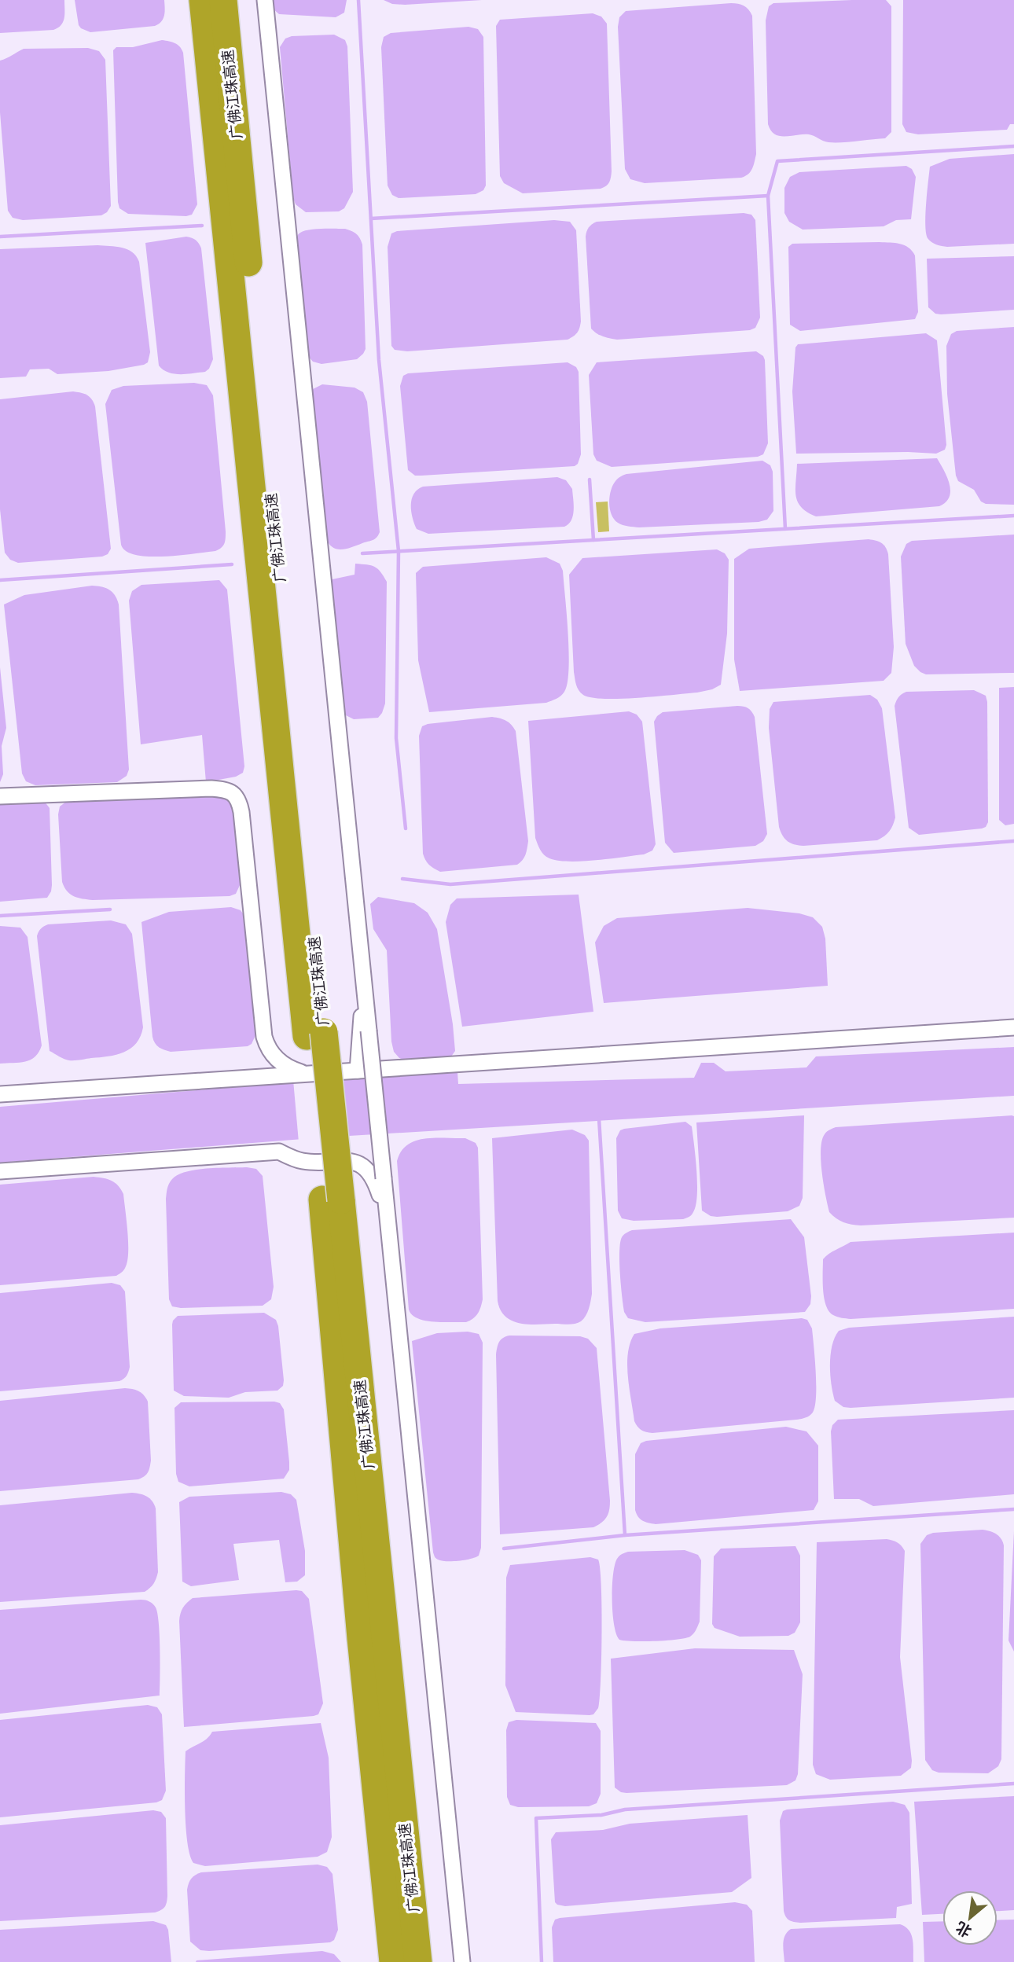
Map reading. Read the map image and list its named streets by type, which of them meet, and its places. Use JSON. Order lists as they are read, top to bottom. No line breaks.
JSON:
{"streets":{"highway":["广佛江珠高速"]},"north":"bottom left"}
